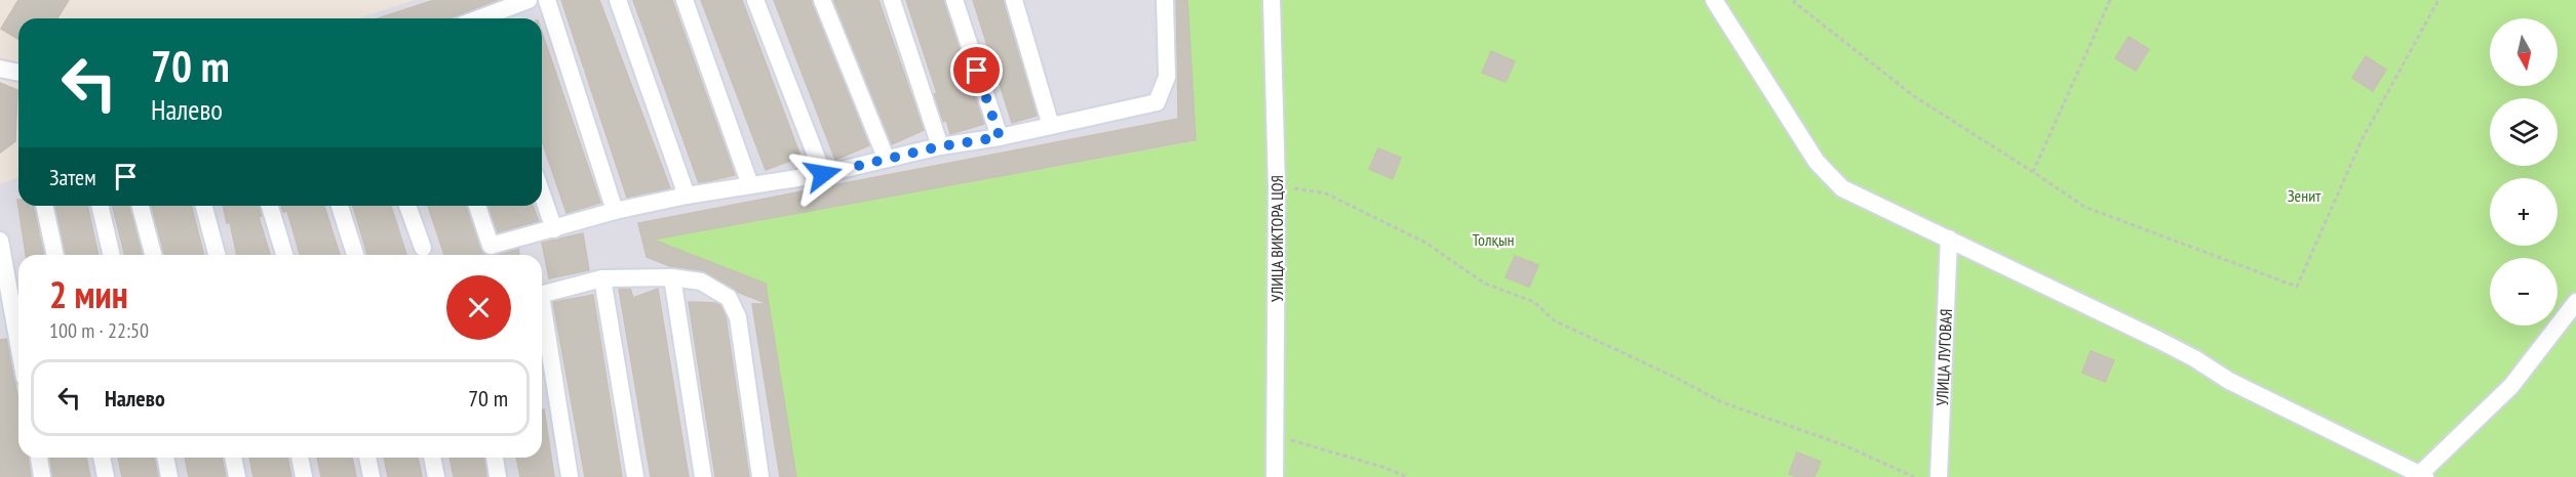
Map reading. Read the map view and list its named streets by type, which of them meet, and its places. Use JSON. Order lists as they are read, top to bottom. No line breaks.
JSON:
{"streets":{"street":["УЛИЦА ВИКТОРА ЦОЯ","УЛИЦА ЛУГОВАЯ"]},"parks":["Зенит","Толқын"],"north":"bottom","page":{"map_buttons":["+","−"],"turn":["70 m","Налево"],"then":"Затем","heading":["2 мин","100 m · 22:50"],"list":[{"name":"Налево","value":"70 m"}]}}
